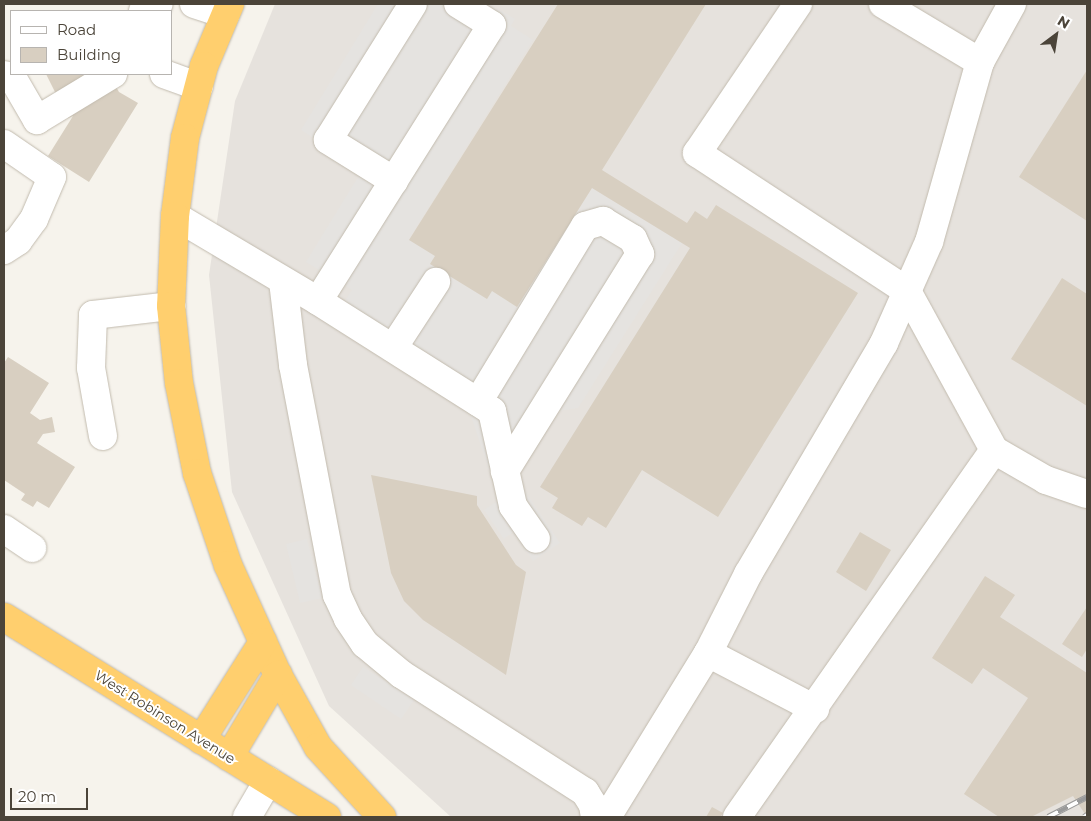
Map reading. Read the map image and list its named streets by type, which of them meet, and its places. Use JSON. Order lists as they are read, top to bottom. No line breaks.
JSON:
{"streets":{"highway":["West Robinson Avenue"]},"legend":["Road","Building"],"scale_bar":"20 m","north":"top right"}
